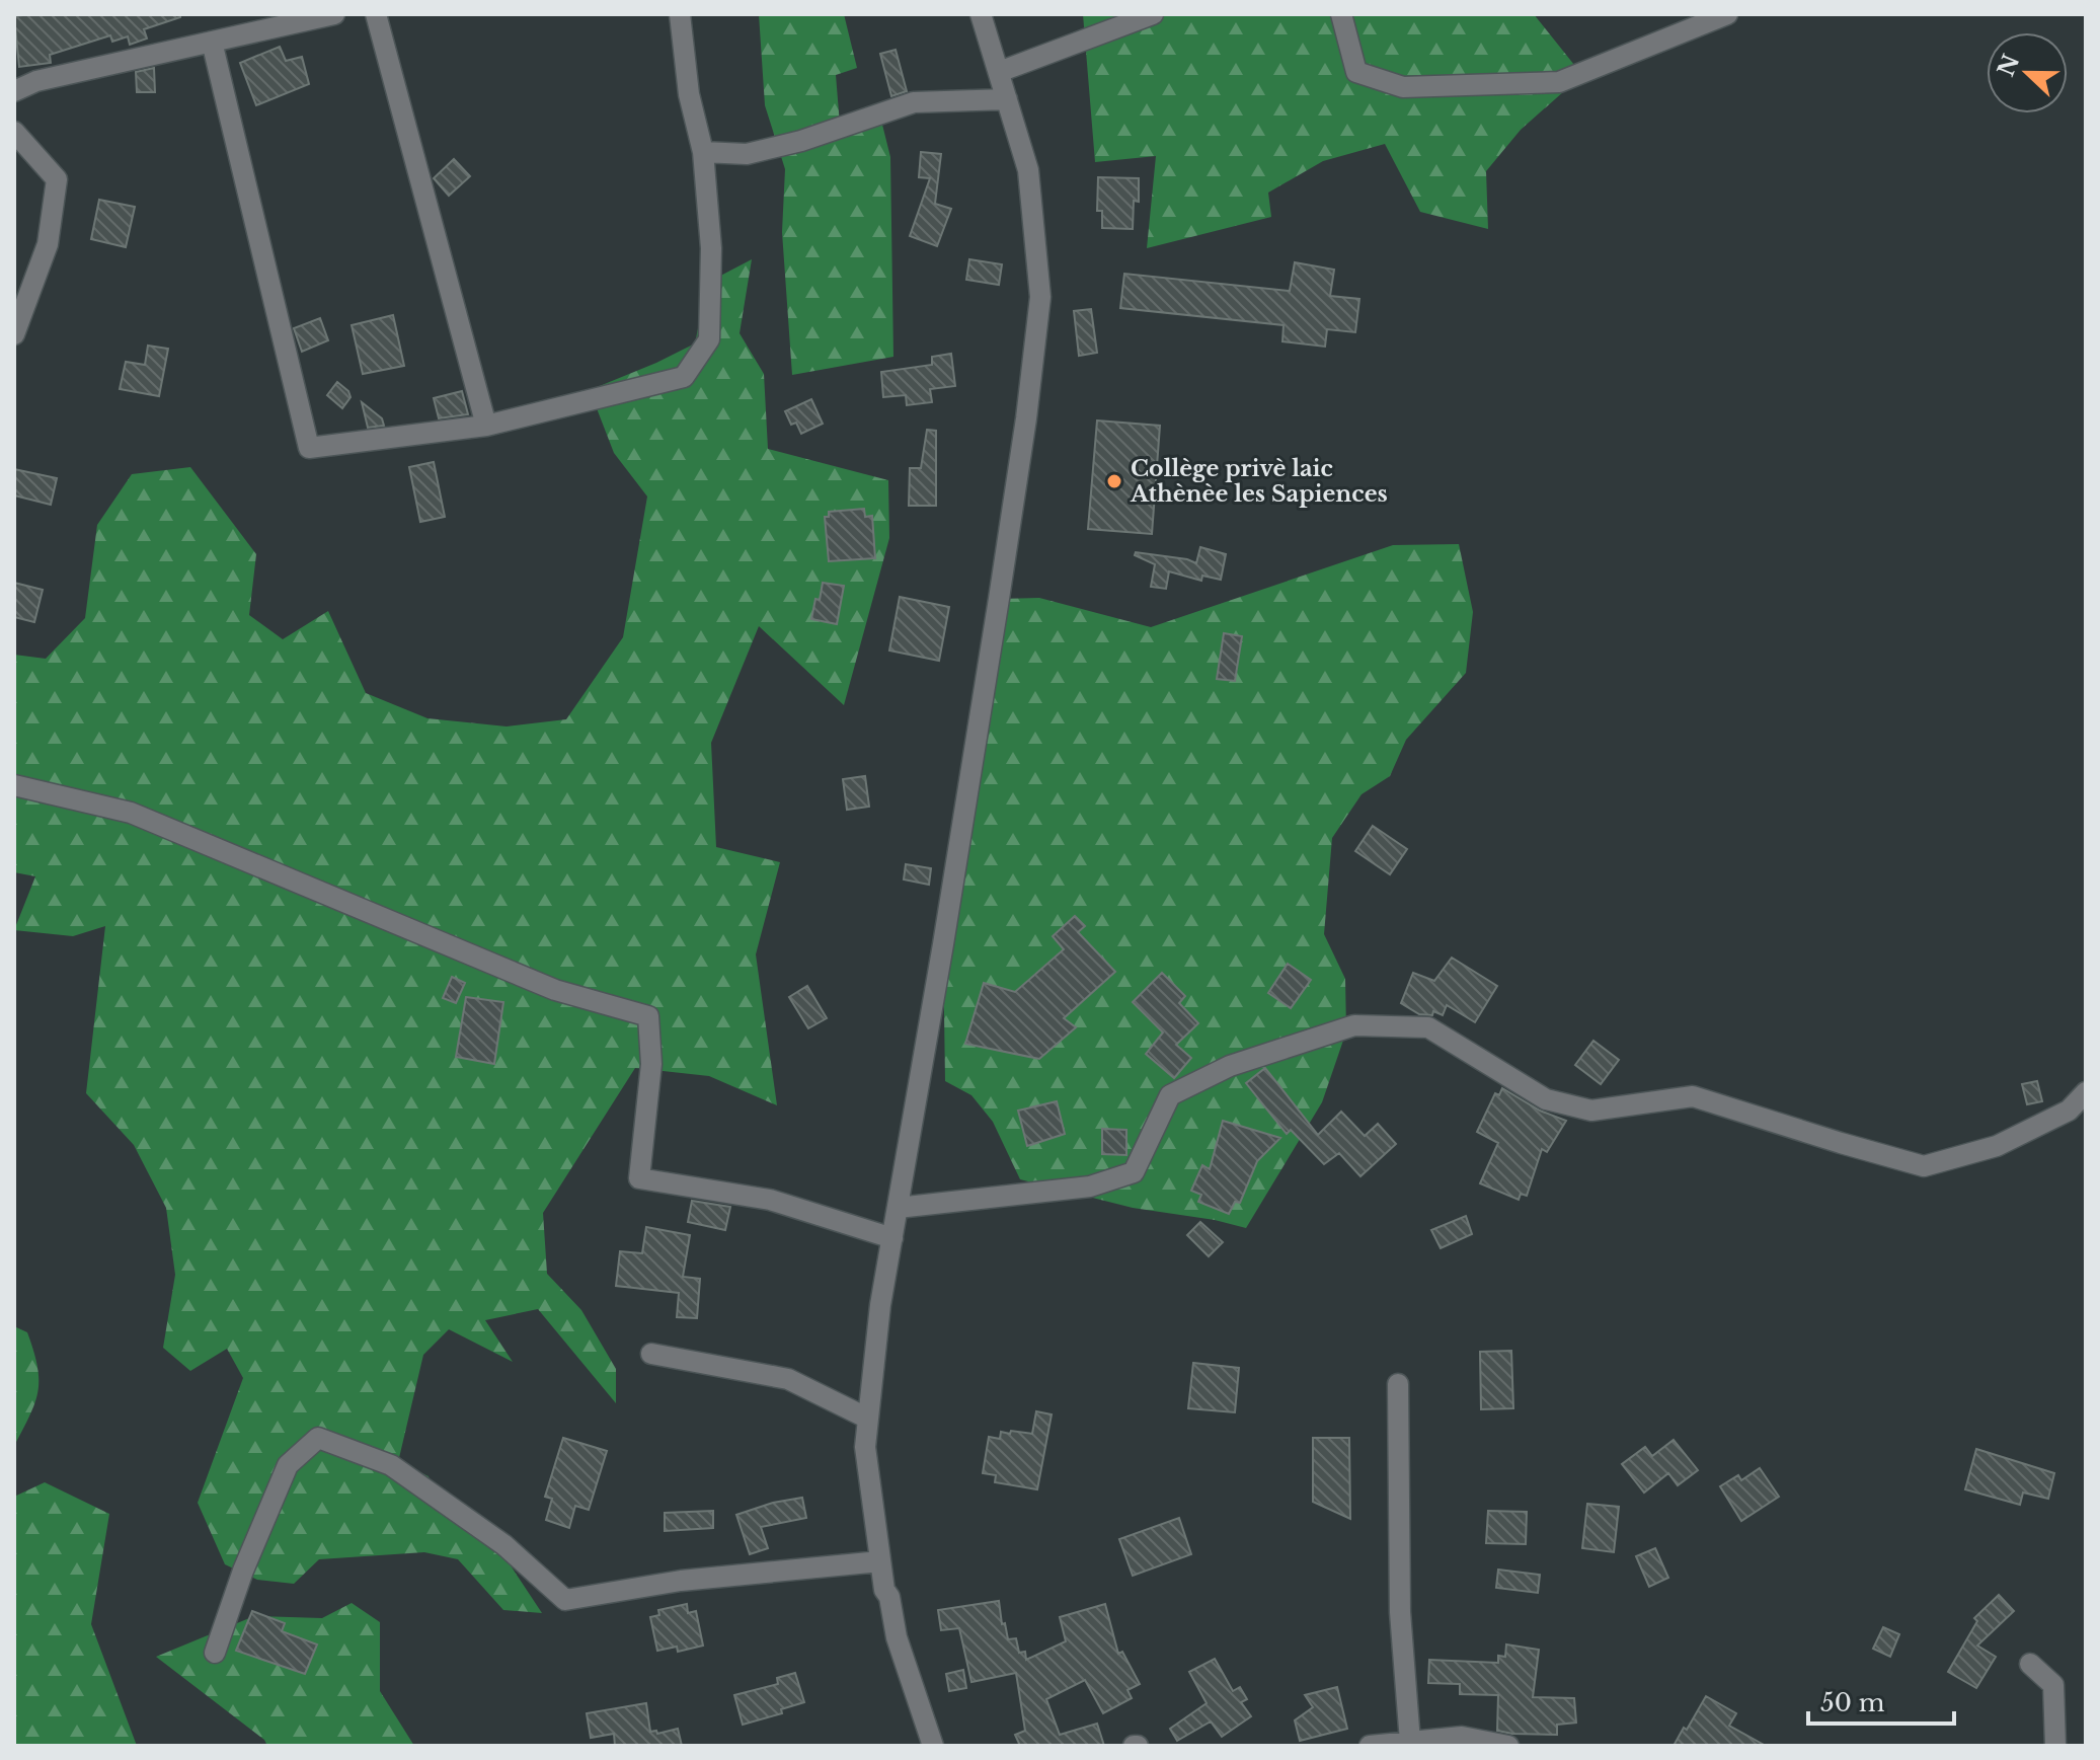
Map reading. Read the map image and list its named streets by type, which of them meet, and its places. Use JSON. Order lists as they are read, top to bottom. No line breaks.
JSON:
{"places":["Collège privè laic Athènèe les Sapiences"],"scale_bar":"50 m","north":"left"}
